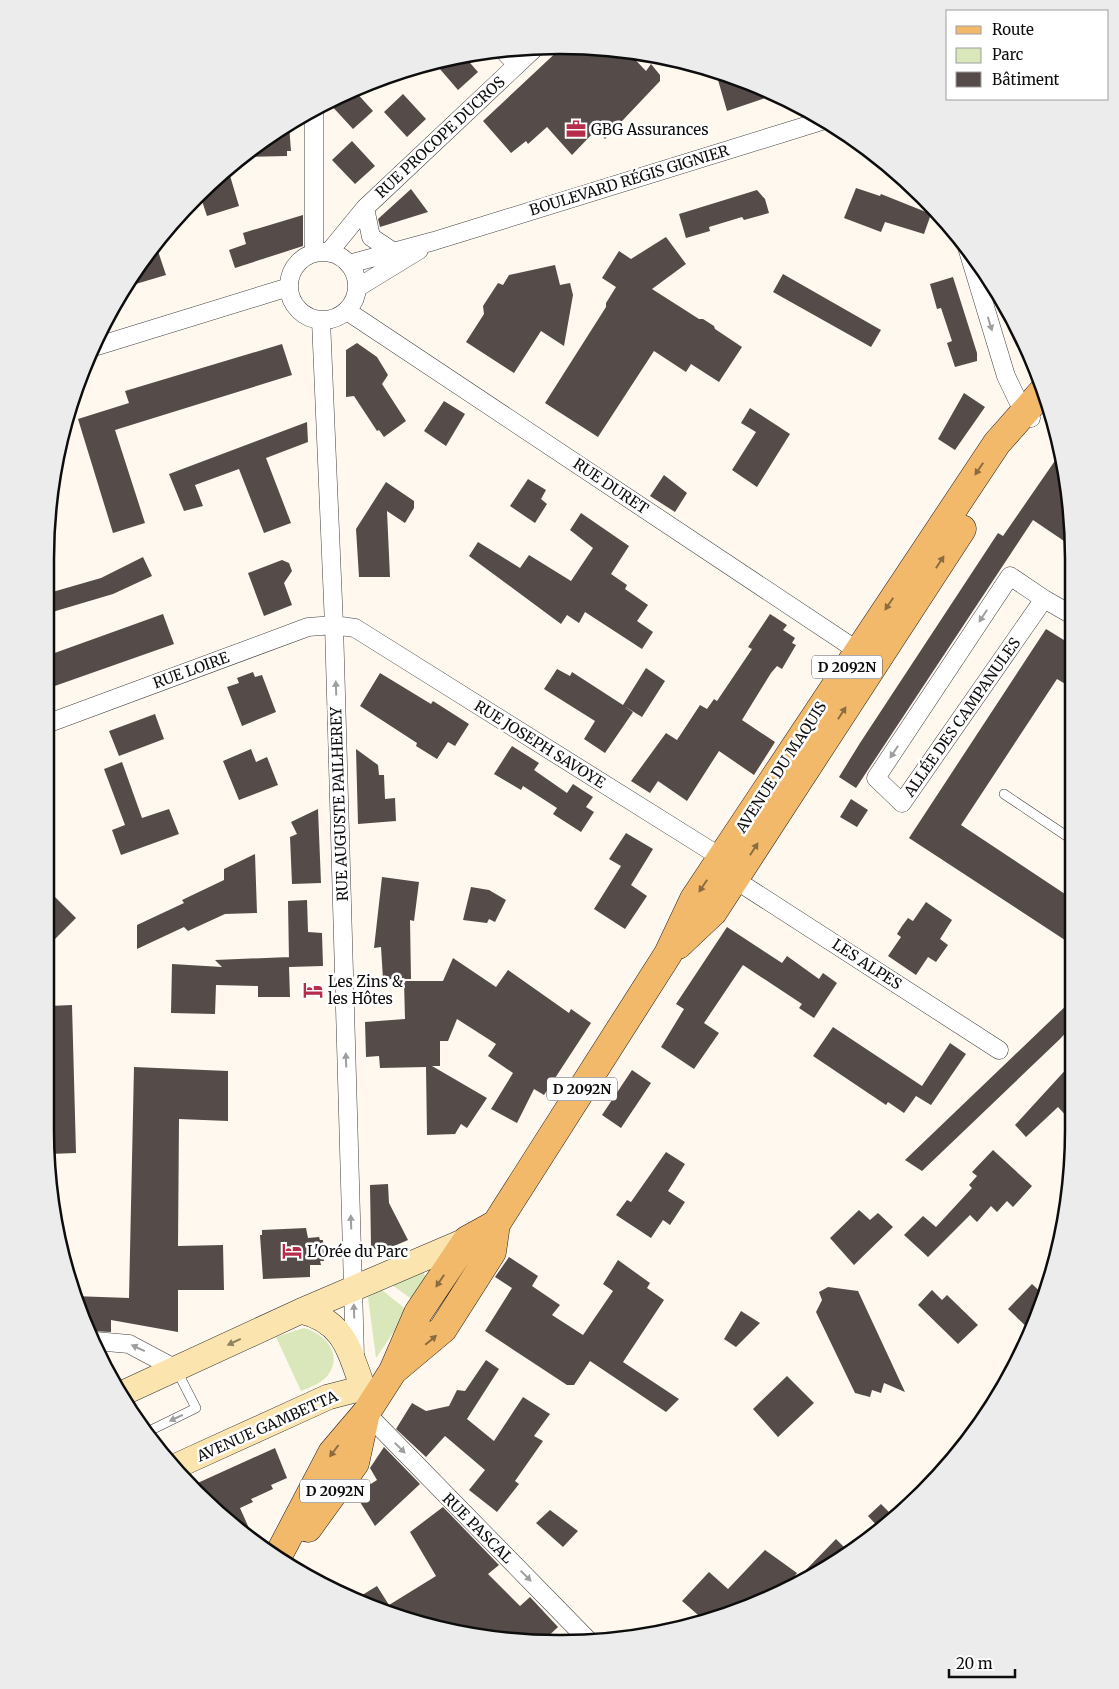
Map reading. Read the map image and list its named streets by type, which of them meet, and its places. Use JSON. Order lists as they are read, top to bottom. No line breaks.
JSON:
{"streets":{"main road":["D 2092N","AVENUE DU MAQUIS","AVENUE GAMBETTA"],"street":["RUE PROCOPE DUCROS","BOULEVARD RÉGIS GIGNIER","RUE DURET","RUE LOIRE","ALLÉE DES CAMPANULES","RUE JOSEPH SAVOYE","RUE AUGUSTE PAILHEREY","LES ALPES","RUE PASCAL"]},"crossings":[["RUE PROCOPE DUCROS","BOULEVARD RÉGIS GIGNIER"],["RUE PROCOPE DUCROS","RUE DURET"],["RUE PROCOPE DUCROS","RUE AUGUSTE PAILHEREY"],["BOULEVARD RÉGIS GIGNIER","RUE DURET"],["BOULEVARD RÉGIS GIGNIER","RUE AUGUSTE PAILHEREY"],["RUE DURET","AVENUE DU MAQUIS"],["RUE DURET","RUE AUGUSTE PAILHEREY"],["D 2092N","AVENUE DU MAQUIS"],["D 2092N","AVENUE GAMBETTA"],["D 2092N","RUE PASCAL"],["RUE LOIRE","RUE JOSEPH SAVOYE"],["RUE LOIRE","RUE AUGUSTE PAILHEREY"],["RUE JOSEPH SAVOYE","AVENUE DU MAQUIS"],["RUE JOSEPH SAVOYE","RUE AUGUSTE PAILHEREY"],["RUE JOSEPH SAVOYE","LES ALPES"],["AVENUE DU MAQUIS","LES ALPES"],["AVENUE GAMBETTA","RUE PASCAL"]],"one_way":["RUE AUGUSTE PAILHEREY","RUE PASCAL"],"places":{"office":["GBG Assurances"],"hotel":["Les Zins & les Hôtes","L'Orée du Parc"]},"legend":["Route","Parc","Bâtiment"],"scale_bar":"20 m"}
